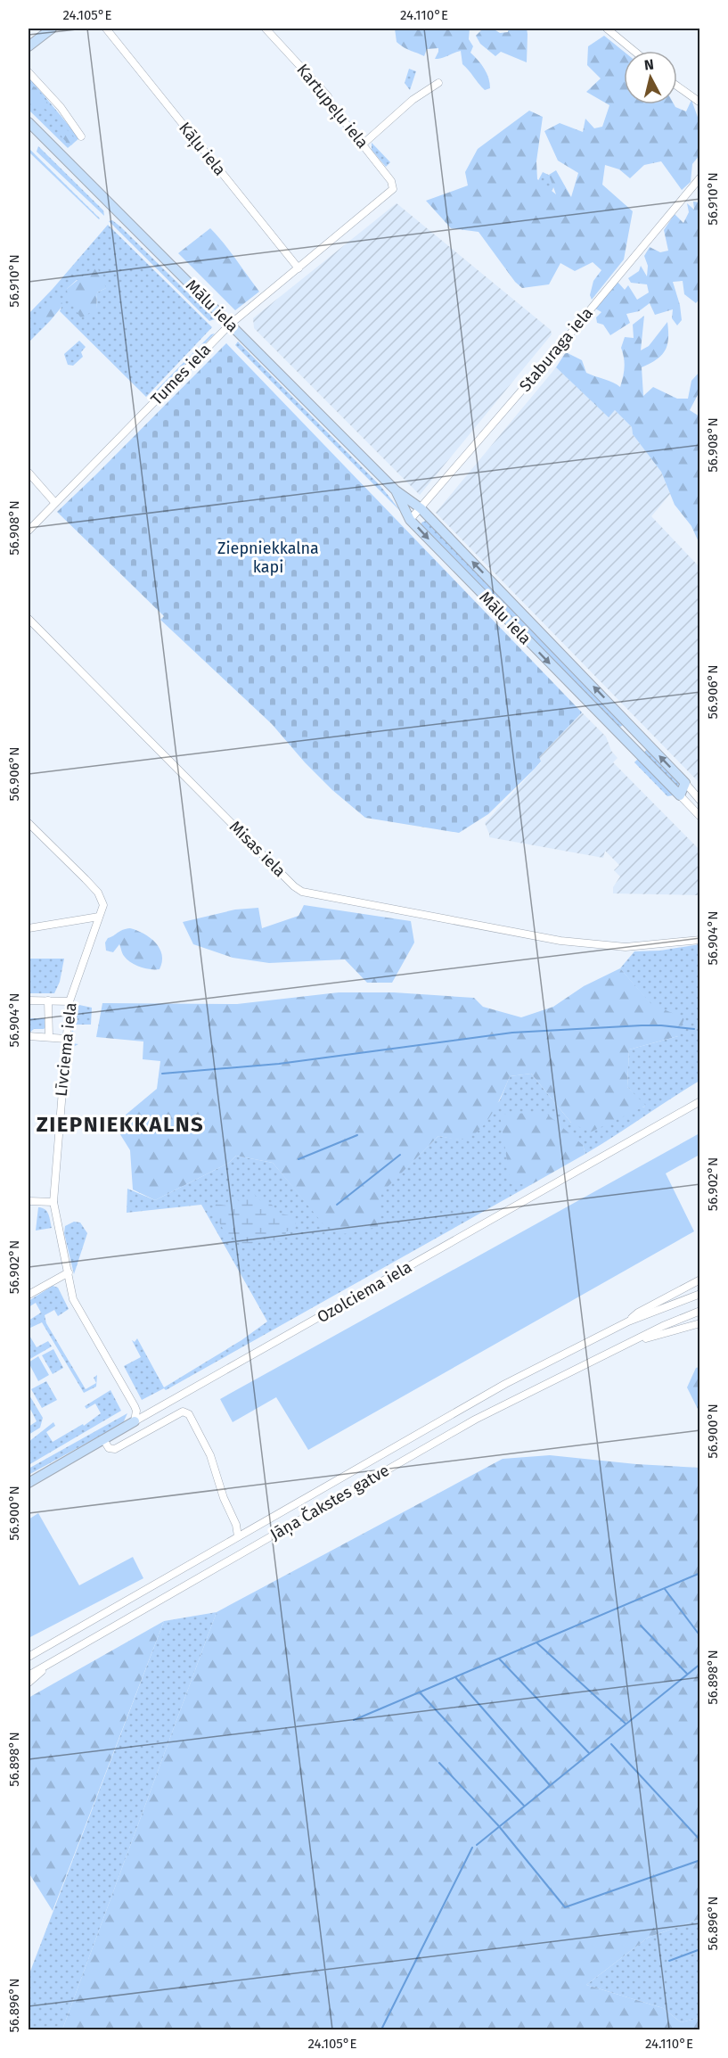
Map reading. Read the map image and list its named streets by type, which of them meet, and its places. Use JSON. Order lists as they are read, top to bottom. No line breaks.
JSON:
{"streets":{"street":["Kartupeļu iela","Kāļu iela","Mālu iela","Staburaga iela","Tumes iela","Misas iela","Līvciema iela","Ozolciema iela","Jāņa Čakstes gatve"]},"crossings":[["Kartupeļu iela","Tumes iela"],["Kāļu iela","Tumes iela"],["Mālu iela","Staburaga iela"],["Mālu iela","Tumes iela"],["Līvciema iela","Ozolciema iela"]],"districts":["ZIEPNIEKKALNS"],"parks":["Ziepniekkalna kapi"],"north":"top","coordinates":["24.105°E","24.110°E","56.910°N","56.908°N","56.906°N","56.904°N","56.902°N","56.900°N","56.898°N","56.896°N"]}
